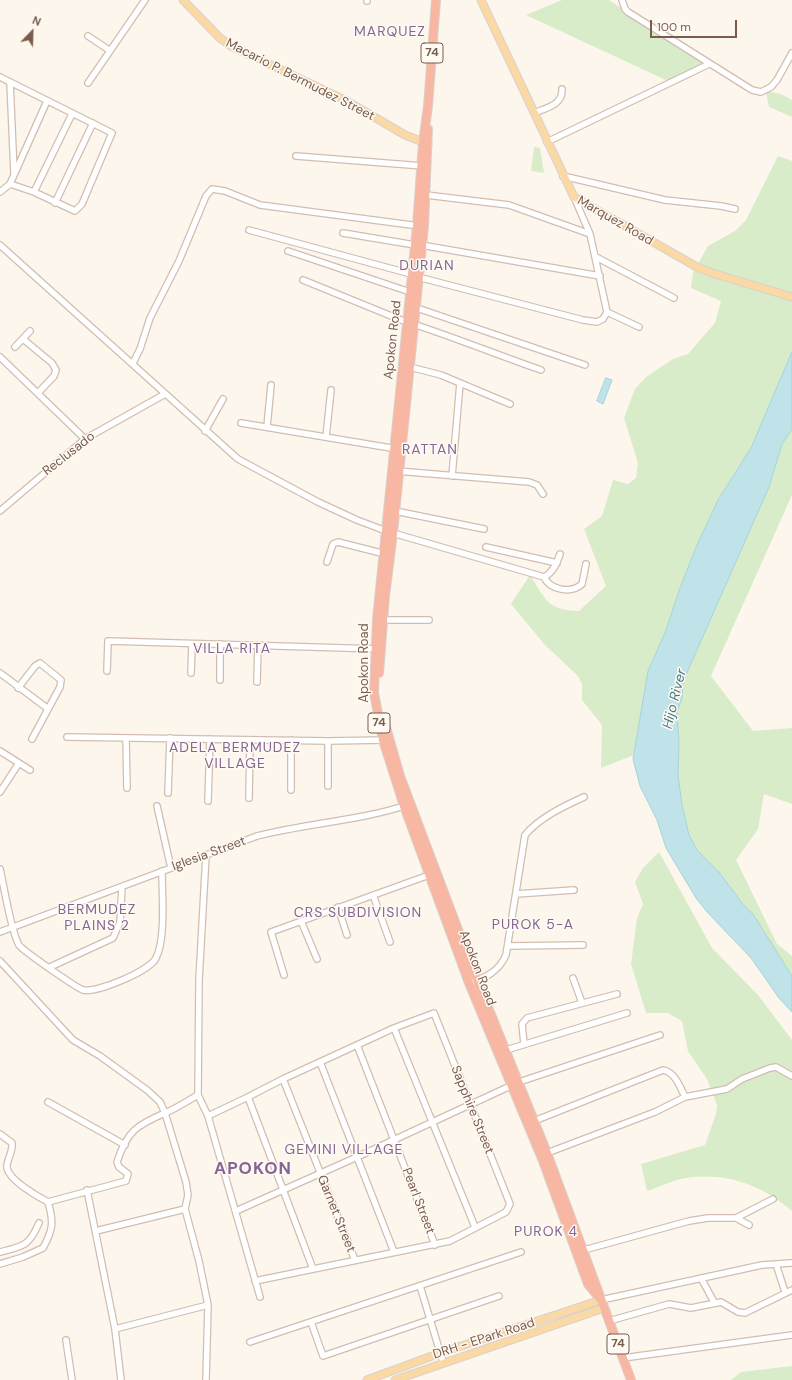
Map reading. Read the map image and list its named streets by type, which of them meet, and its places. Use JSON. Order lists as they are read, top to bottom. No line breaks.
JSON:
{"streets":{"highway":["74","Apokon Road"],"main road":["Macario P. Bermudez Street","Marquez Road","DRH - EPark Road"],"street":["Reclusado","Iglesia Street","Sapphire Street","Pearl Street","Garnet Street"]},"crossings":[["Macario P. Bermudez Street","Apokon Road"],["Apokon Road","Iglesia Street"],["Apokon Road","DRH - EPark Road"]],"districts":["MARQUEZ","DURIAN","RATTAN","VILLA RITA","ADELA BERMUDEZ VILLAGE","BERMUDEZ PLAINS 2","CRS SUBDIVISION","PUROK 5-A","GEMINI VILLAGE","APOKON","PUROK 4"],"water":["Hijo River"],"scale_bar":"100 m","north":"top right"}
